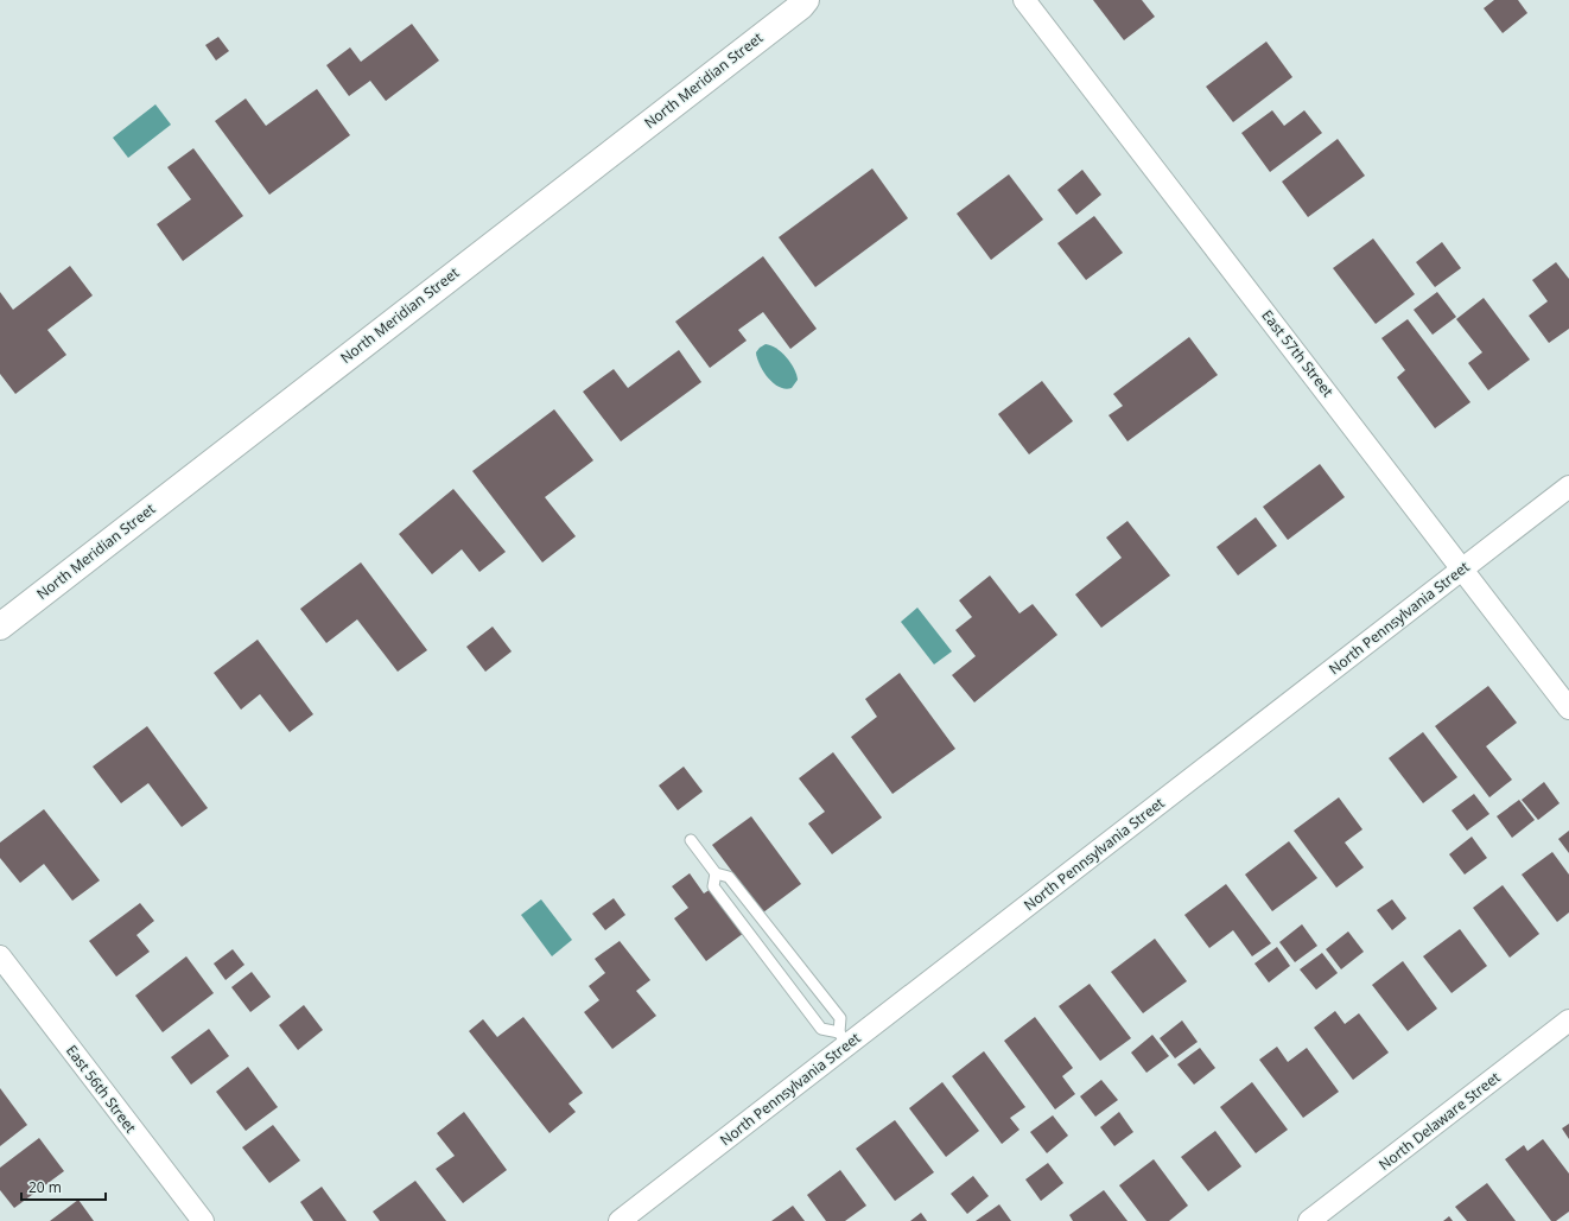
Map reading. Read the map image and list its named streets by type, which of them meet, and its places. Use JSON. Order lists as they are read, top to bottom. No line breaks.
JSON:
{"streets":{"main road":["North Meridian Street"],"street":["East 57th Street","North Pennsylvania Street","East 56th Street","North Delaware Street"]},"crossings":[["East 57th Street","North Pennsylvania Street"]],"scale_bar":"20 m"}
